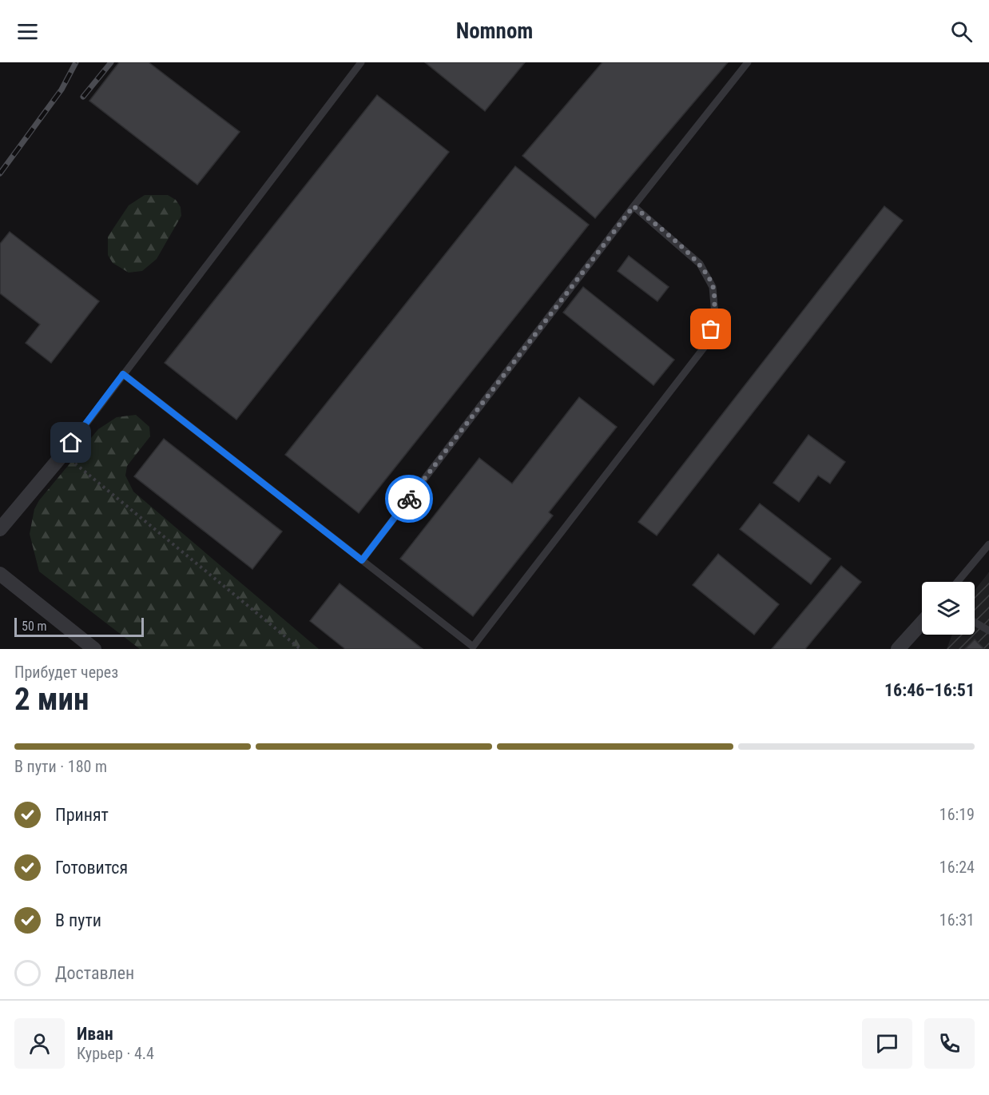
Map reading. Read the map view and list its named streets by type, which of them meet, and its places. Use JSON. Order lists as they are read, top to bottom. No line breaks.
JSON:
{"scale_bar":"50 m","page":{"header":"Nomnom","scale":"50 m","heading":["2 мин","Прибудет через","16:46–16:51"],"panel":["Иван","Курьер · 4.4"],"bar":"В пути · 180 m","list":[["Принят","16:19"],["Готовится","16:24"],["В пути","16:31"],"Доставлен"]}}
